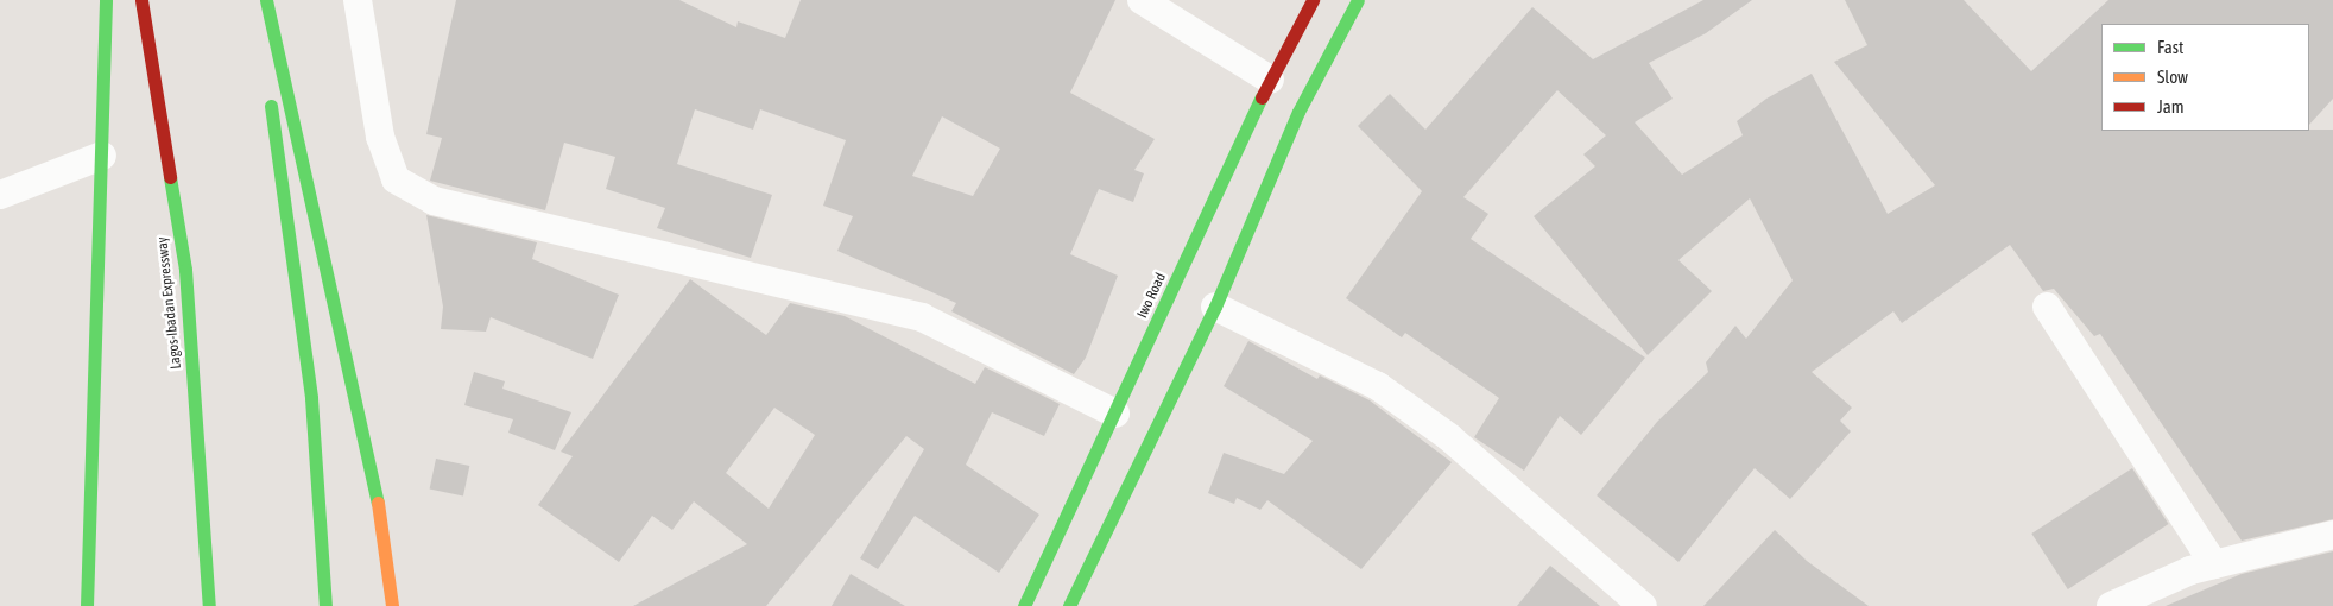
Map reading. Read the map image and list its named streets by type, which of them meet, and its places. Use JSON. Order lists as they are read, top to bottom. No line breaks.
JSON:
{"streets":{"main road":["Iwo Road","Lagos-Ibadan Expressway"]},"legend":["Fast","Slow","Jam"]}
